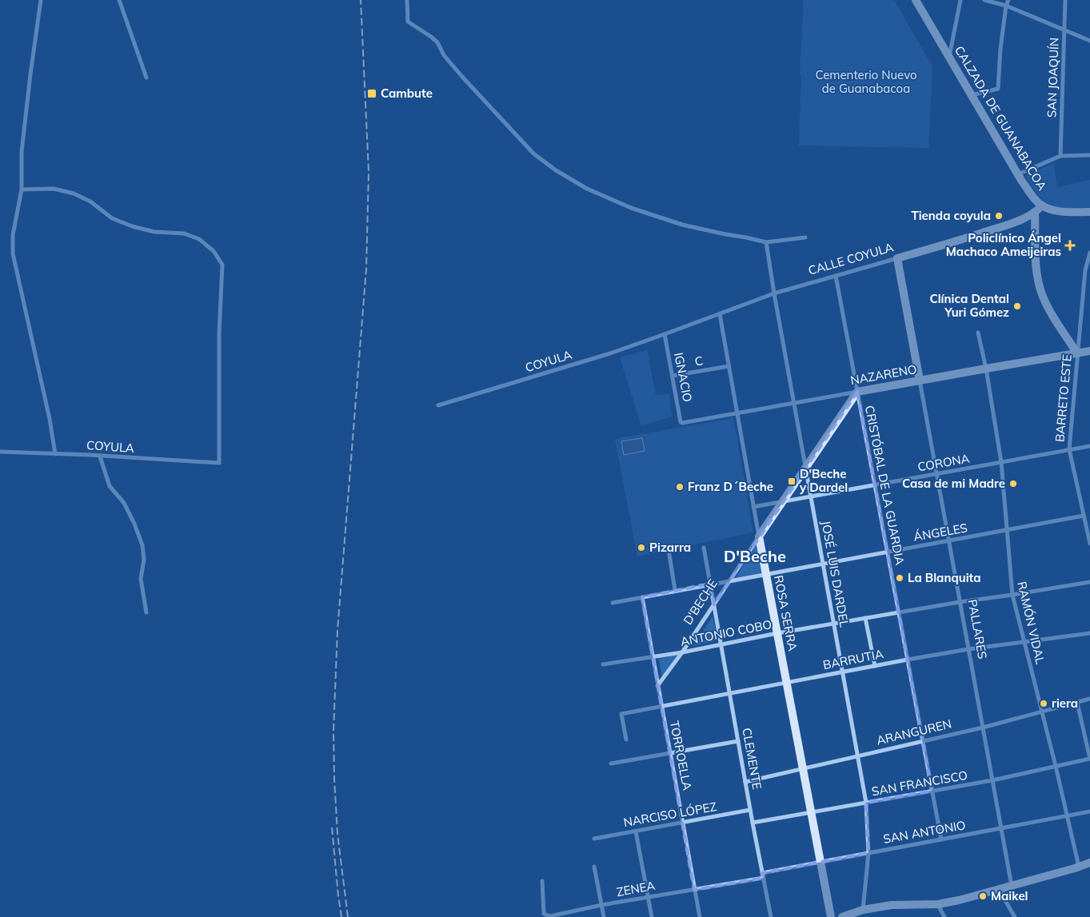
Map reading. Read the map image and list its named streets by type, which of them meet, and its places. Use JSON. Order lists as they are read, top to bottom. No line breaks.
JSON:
{"streets":{"street":["SAN JOAQUÍN","CALZADA DE GUANABACOA","CALLE COYULA","COYULA","C","NAZARENO","IGNACIO","BARRETO ESTE","CORONA","CRISTÓBAL DE LA GUARDIA","ÁNGELES","JOSÉ LUIS DARDEL","D'BECHE","ROSA SERRA","RAMÓN VIDAL","PALLARES","ANTONIO COBO","BARRUTIA","ARANGUREN","TORROELLA","CLEMENTE","SAN FRANCISCO","NARCISO LÓPEZ","SAN ANTONIO","ZENEA"]},"crossings":[["CALZADA DE GUANABACOA","CALLE COYULA"],["CALLE COYULA","COYULA"],["CALLE COYULA","IGNACIO"],["CALLE COYULA","CRISTÓBAL DE LA GUARDIA"],["CALLE COYULA","JOSÉ LUIS DARDEL"],["CALLE COYULA","ROSA SERRA"],["CALLE COYULA","PALLARES"],["COYULA","IGNACIO"],["C","IGNACIO"],["C","ROSA SERRA"],["NAZARENO","IGNACIO"],["NAZARENO","BARRETO ESTE"],["NAZARENO","CRISTÓBAL DE LA GUARDIA"],["NAZARENO","JOSÉ LUIS DARDEL"],["NAZARENO","D'BECHE"],["NAZARENO","ROSA SERRA"],["NAZARENO","RAMÓN VIDAL"],["NAZARENO","PALLARES"],["BARRETO ESTE","CORONA"],["BARRETO ESTE","ÁNGELES"],["CORONA","CRISTÓBAL DE LA GUARDIA"],["CORONA","JOSÉ LUIS DARDEL"],["CORONA","D'BECHE"],["CORONA","ROSA SERRA"],["CORONA","RAMÓN VIDAL"],["CORONA","PALLARES"],["CRISTÓBAL DE LA GUARDIA","ÁNGELES"],["CRISTÓBAL DE LA GUARDIA","D'BECHE"],["CRISTÓBAL DE LA GUARDIA","ANTONIO COBO"],["CRISTÓBAL DE LA GUARDIA","BARRUTIA"],["CRISTÓBAL DE LA GUARDIA","ARANGUREN"],["CRISTÓBAL DE LA GUARDIA","SAN FRANCISCO"],["CRISTÓBAL DE LA GUARDIA","SAN ANTONIO"],["ÁNGELES","JOSÉ LUIS DARDEL"],["ÁNGELES","D'BECHE"],["ÁNGELES","ROSA SERRA"],["ÁNGELES","RAMÓN VIDAL"],["ÁNGELES","PALLARES"],["ÁNGELES","TORROELLA"],["ÁNGELES","CLEMENTE"],["JOSÉ LUIS DARDEL","D'BECHE"],["JOSÉ LUIS DARDEL","ANTONIO COBO"],["JOSÉ LUIS DARDEL","BARRUTIA"],["JOSÉ LUIS DARDEL","ARANGUREN"],["JOSÉ LUIS DARDEL","SAN FRANCISCO"],["JOSÉ LUIS DARDEL","SAN ANTONIO"],["D'BECHE","ROSA SERRA"],["D'BECHE","ANTONIO COBO"],["D'BECHE","TORROELLA"],["D'BECHE","CLEMENTE"],["ROSA SERRA","ANTONIO COBO"],["ROSA SERRA","BARRUTIA"],["ROSA SERRA","ARANGUREN"],["ROSA SERRA","SAN FRANCISCO"],["ROSA SERRA","SAN ANTONIO"],["RAMÓN VIDAL","ANTONIO COBO"],["RAMÓN VIDAL","BARRUTIA"],["RAMÓN VIDAL","ARANGUREN"],["RAMÓN VIDAL","SAN FRANCISCO"],["RAMÓN VIDAL","SAN ANTONIO"],["PALLARES","ANTONIO COBO"],["PALLARES","BARRUTIA"],["PALLARES","ARANGUREN"],["PALLARES","SAN FRANCISCO"],["PALLARES","SAN ANTONIO"],["ANTONIO COBO","TORROELLA"],["ANTONIO COBO","CLEMENTE"],["BARRUTIA","TORROELLA"],["BARRUTIA","CLEMENTE"],["ARANGUREN","CLEMENTE"],["TORROELLA","NARCISO LÓPEZ"],["TORROELLA","ZENEA"],["CLEMENTE","SAN FRANCISCO"],["CLEMENTE","NARCISO LÓPEZ"],["CLEMENTE","SAN ANTONIO"],["CLEMENTE","ZENEA"],["SAN ANTONIO","ZENEA"]],"districts":["D'Beche"],"parks":["Cementerio Nuevo de Guanabacoa"],"places":{"transit":["Cambute","D'Beche y Dardel"],"other":["Tienda coyula","Clínica Dental Yuri Gómez","Casa de mi Madre","Franz D´Beche","Pizarra","La Blanquita","riera","Maikel"],"health":["Policlínico Ángel Machaco Ameijeiras"]}}
